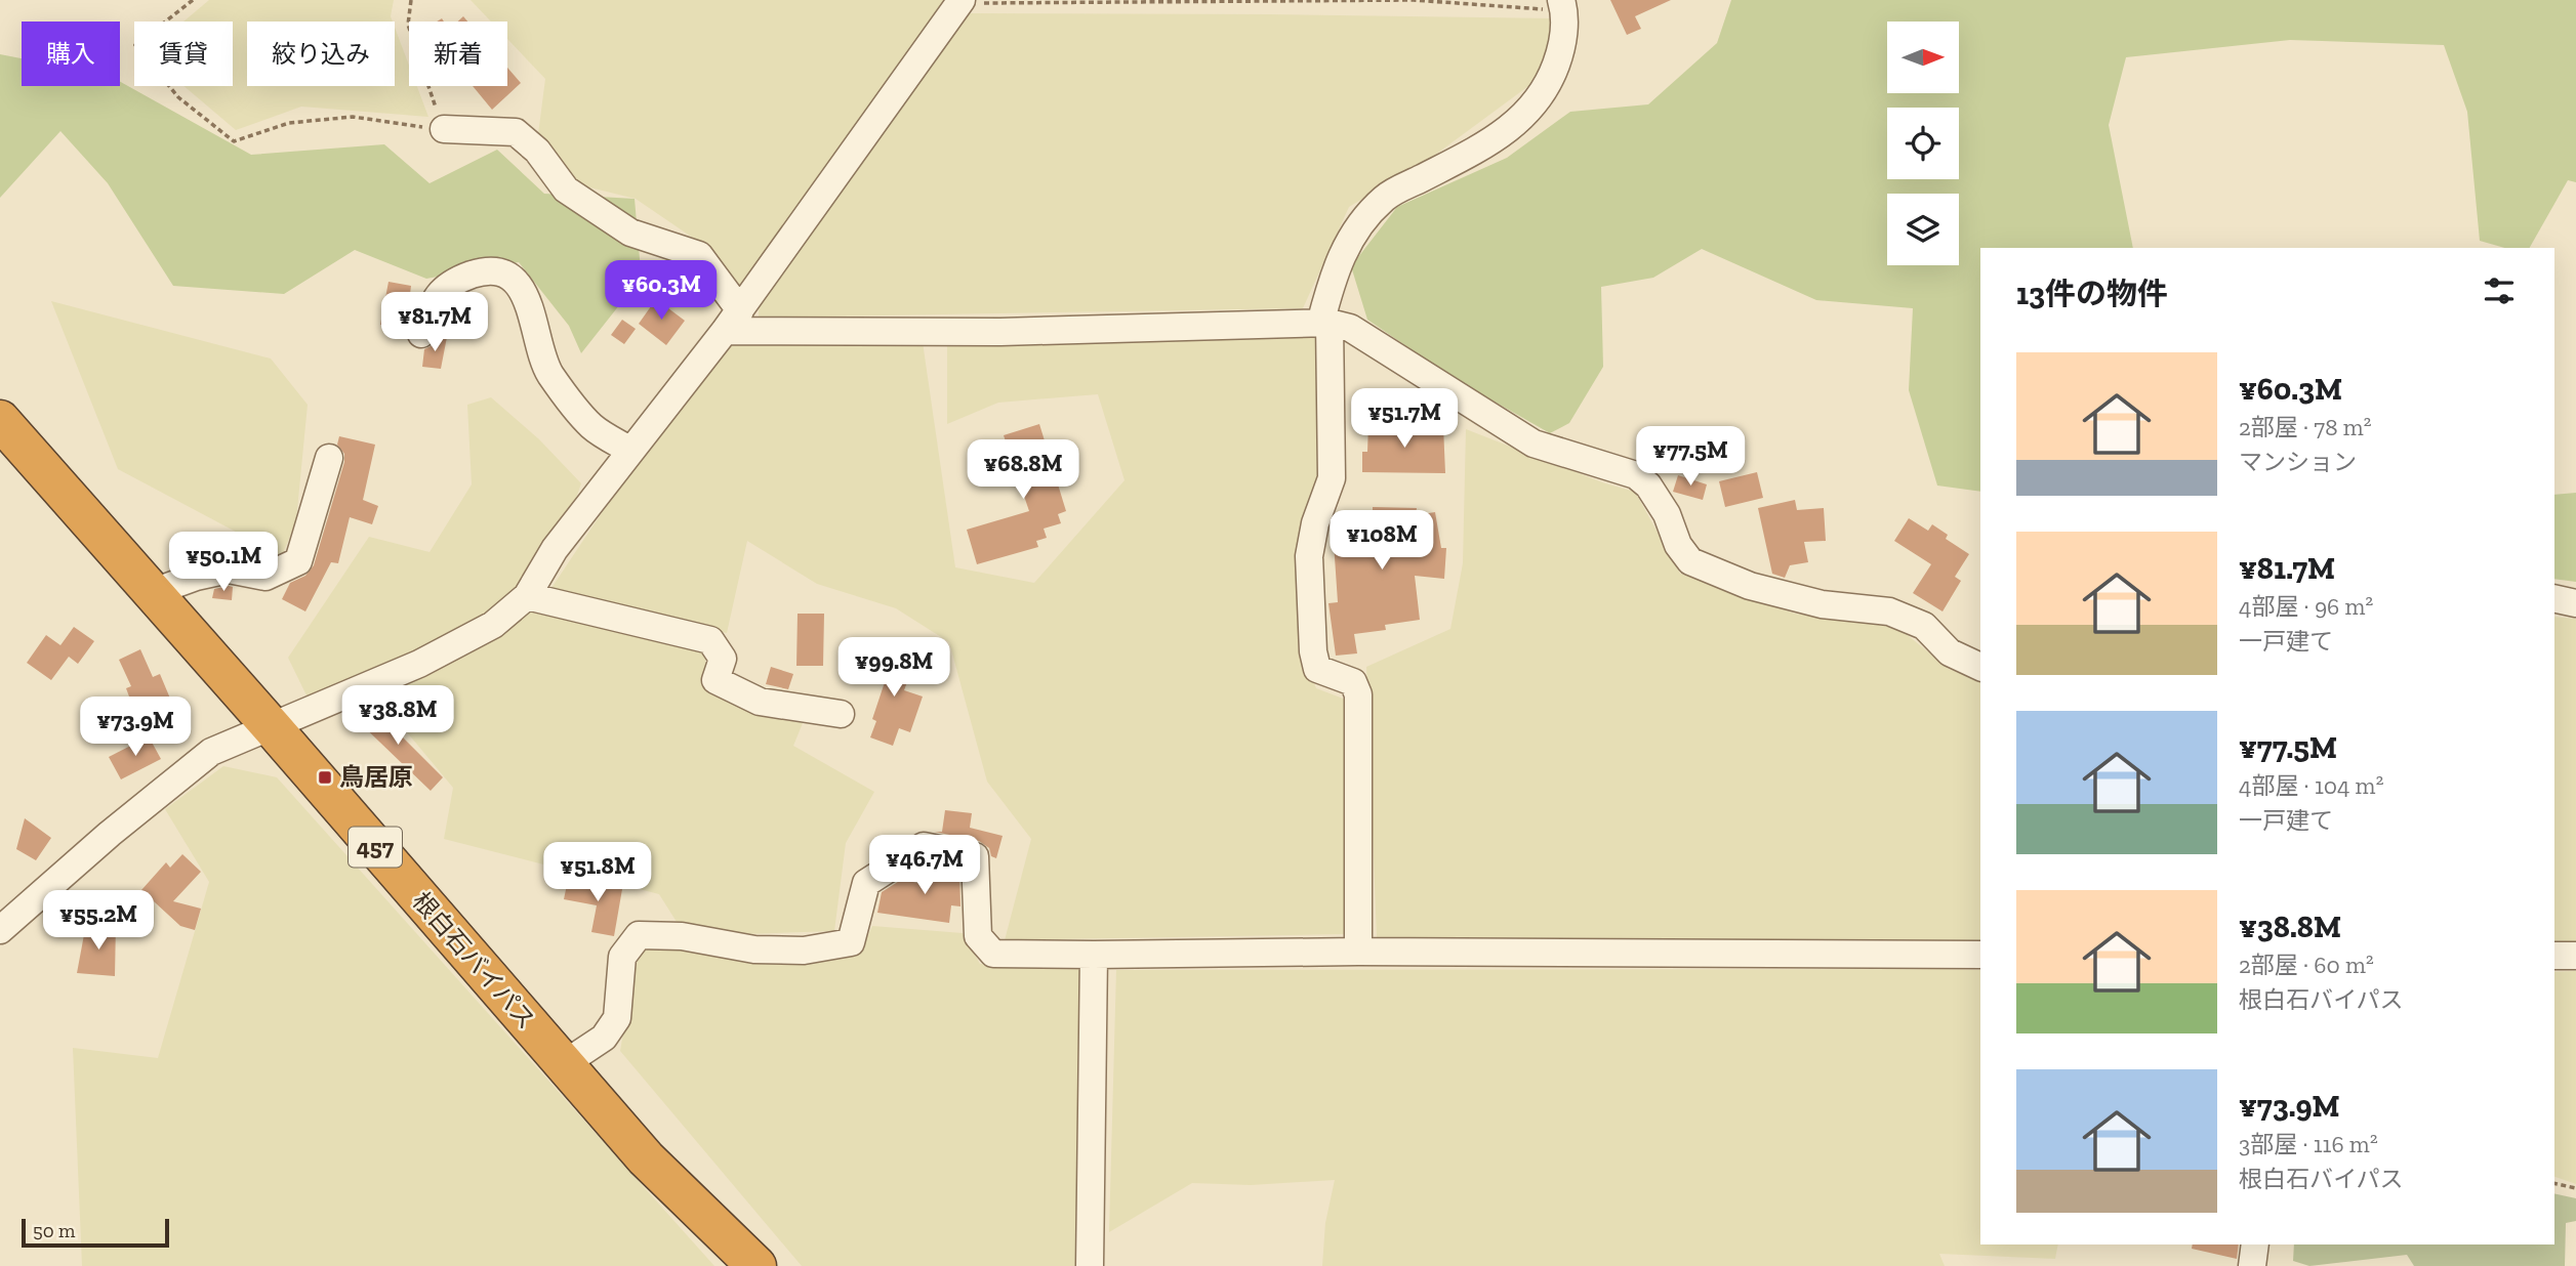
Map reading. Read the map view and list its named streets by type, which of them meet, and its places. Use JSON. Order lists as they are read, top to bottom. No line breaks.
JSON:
{"streets":{"highway":["457","根白石バイパス"]},"places":{"transit":["鳥居原"]},"scale_bar":"50 m","north":"right","page":{"chip":["購入","賃貸","絞り込み","新着"],"heading":"13件の物件","price":["¥60.3M","¥81.7M","¥51.7M","¥77.5M","¥68.8M","¥108M","¥50.1M","¥99.8M","¥38.8M","¥73.9M","¥46.7M","¥51.8M","¥55.2M"],"list":[{"name":"¥60.3M","note":"2部屋 · 78 m² · マンション"},{"name":"¥81.7M","note":"4部屋 · 96 m² · 一戸建て"},{"name":"¥77.5M","note":"4部屋 · 104 m² · 一戸建て"},{"name":"¥38.8M","note":"2部屋 · 60 m² · 根白石バイパス"},{"name":"¥73.9M","note":"3部屋 · 116 m² · 根白石バイパス"}],"scale":"50 m"}}
